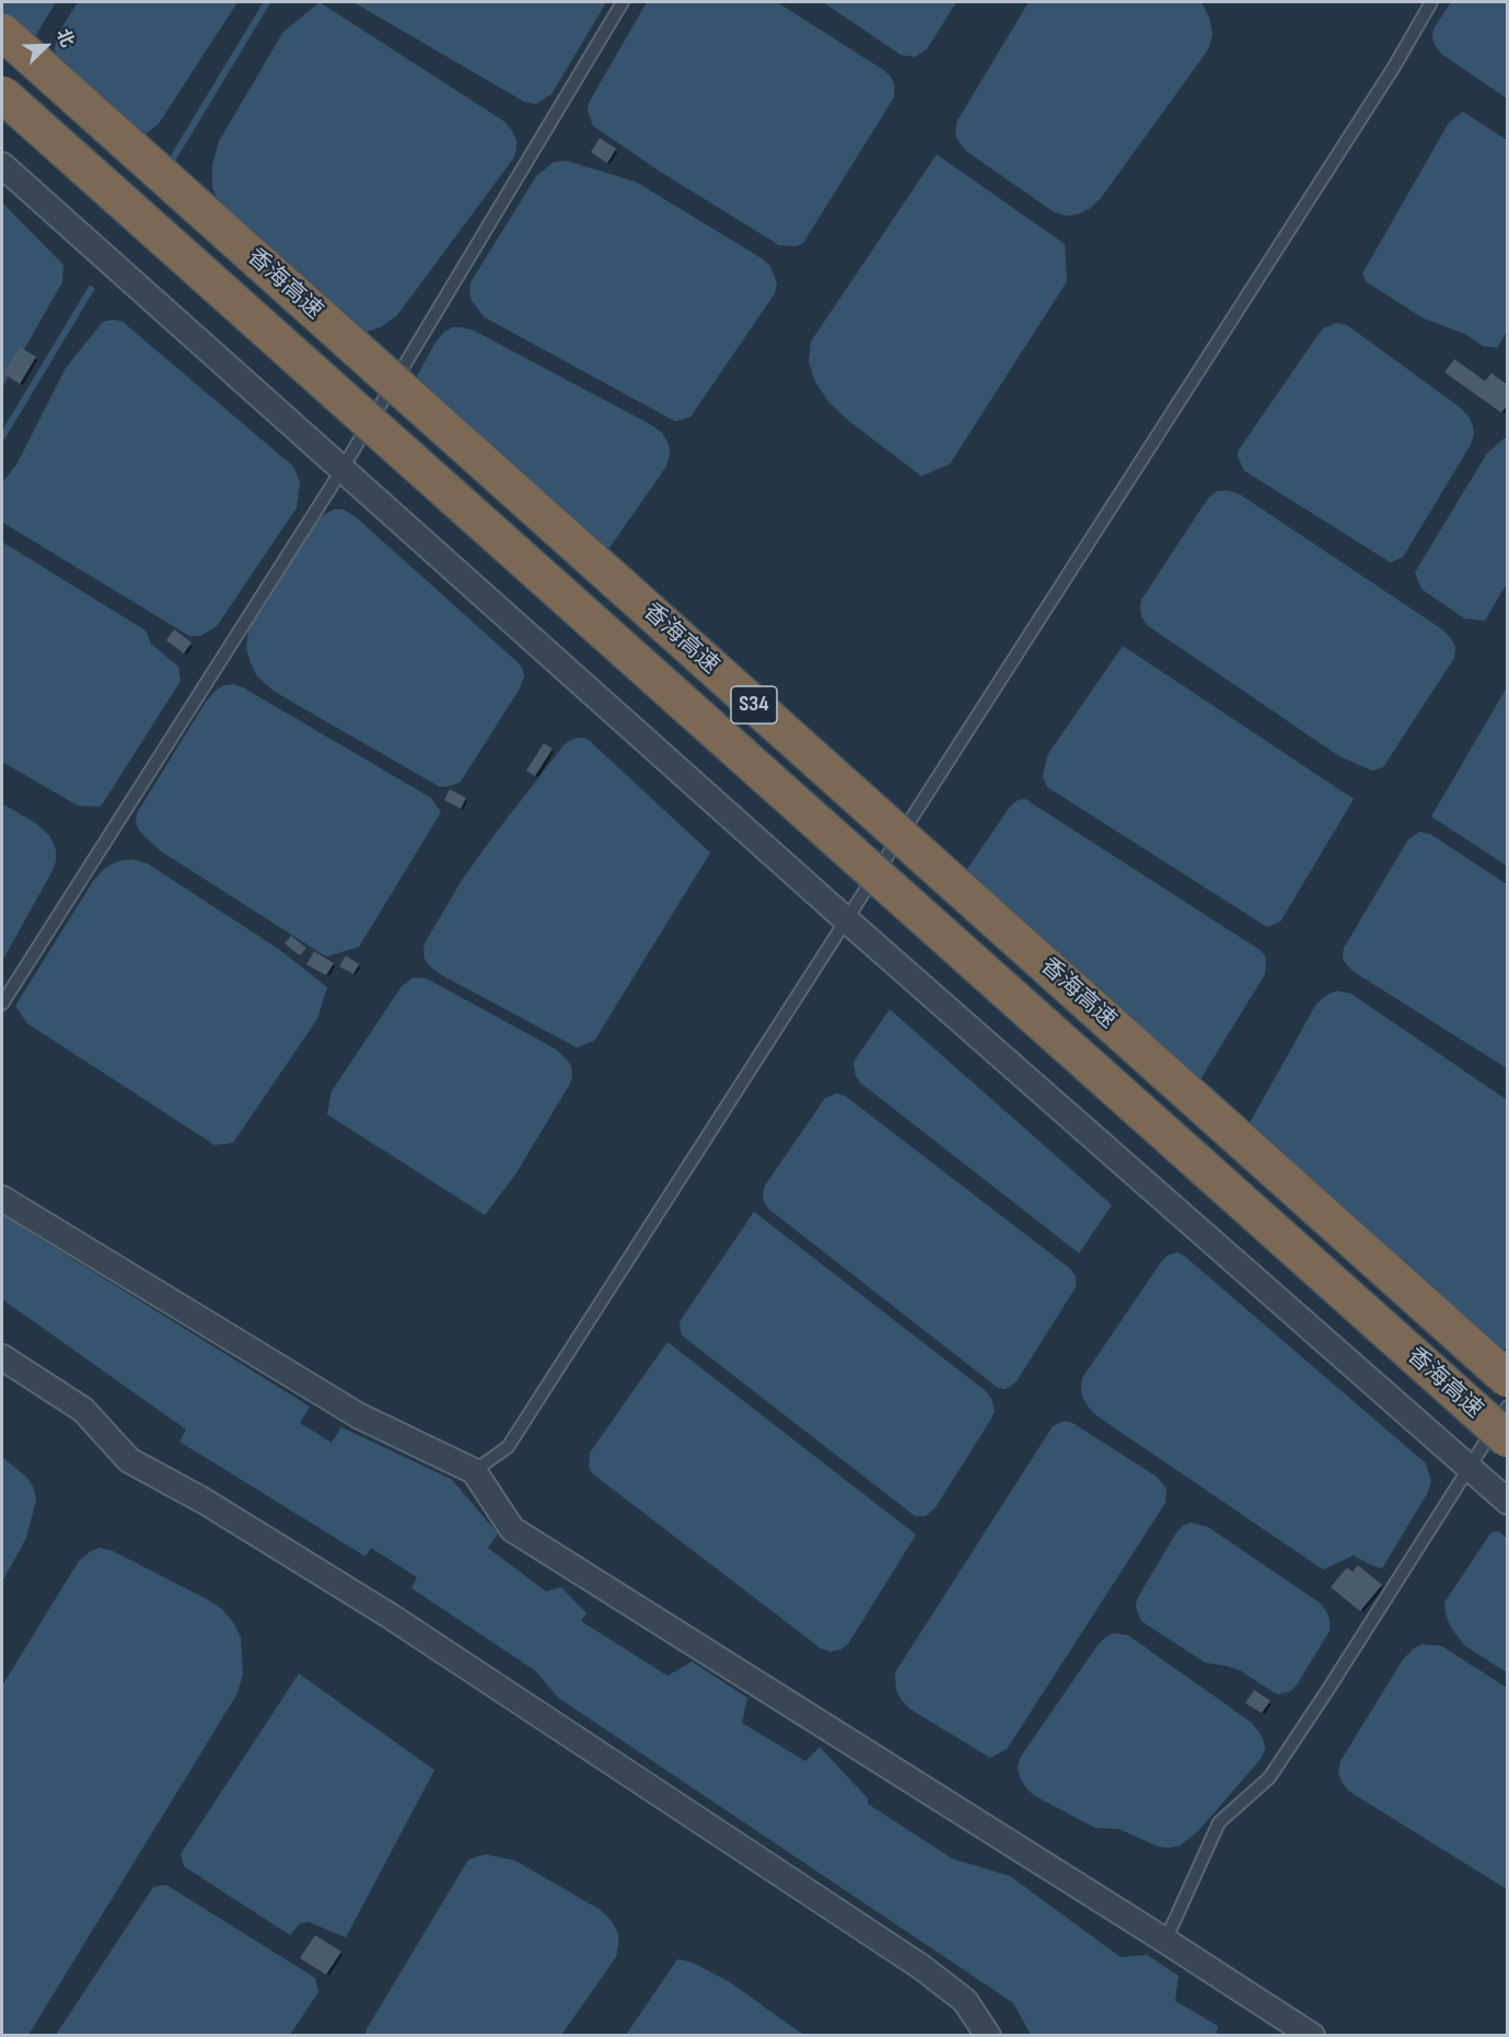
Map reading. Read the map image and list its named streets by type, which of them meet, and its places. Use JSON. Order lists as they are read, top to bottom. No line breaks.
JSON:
{"streets":{"highway":["香海高速","S34"]},"north":"top right"}
